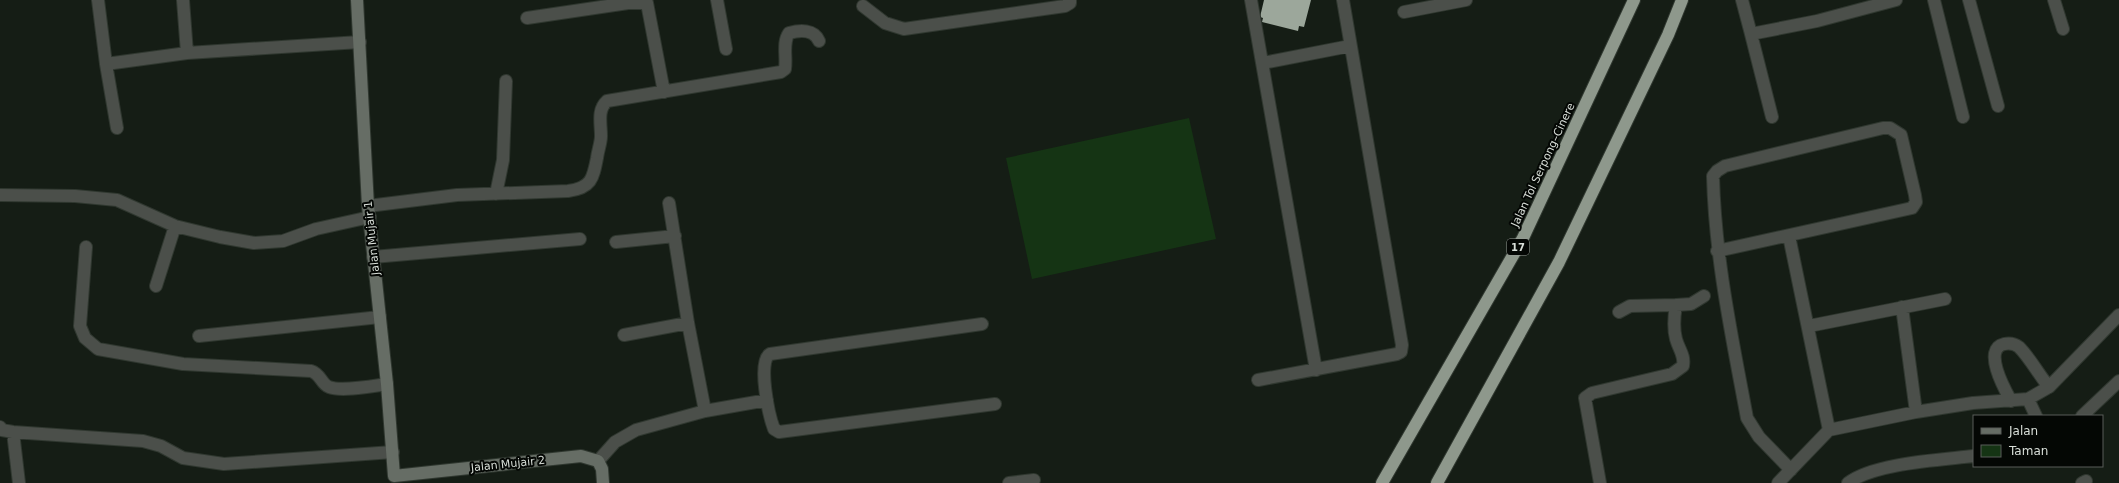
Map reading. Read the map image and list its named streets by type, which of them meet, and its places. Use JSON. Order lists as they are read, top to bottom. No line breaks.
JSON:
{"streets":{"highway":["Jalan Tol Serpong–Cinere","17"],"street":["Jalan Mujair 1","Jalan Mujair 2"]},"crossings":[["Jalan Mujair 1","Jalan Mujair 2"]],"legend":["Jalan","Taman"]}
